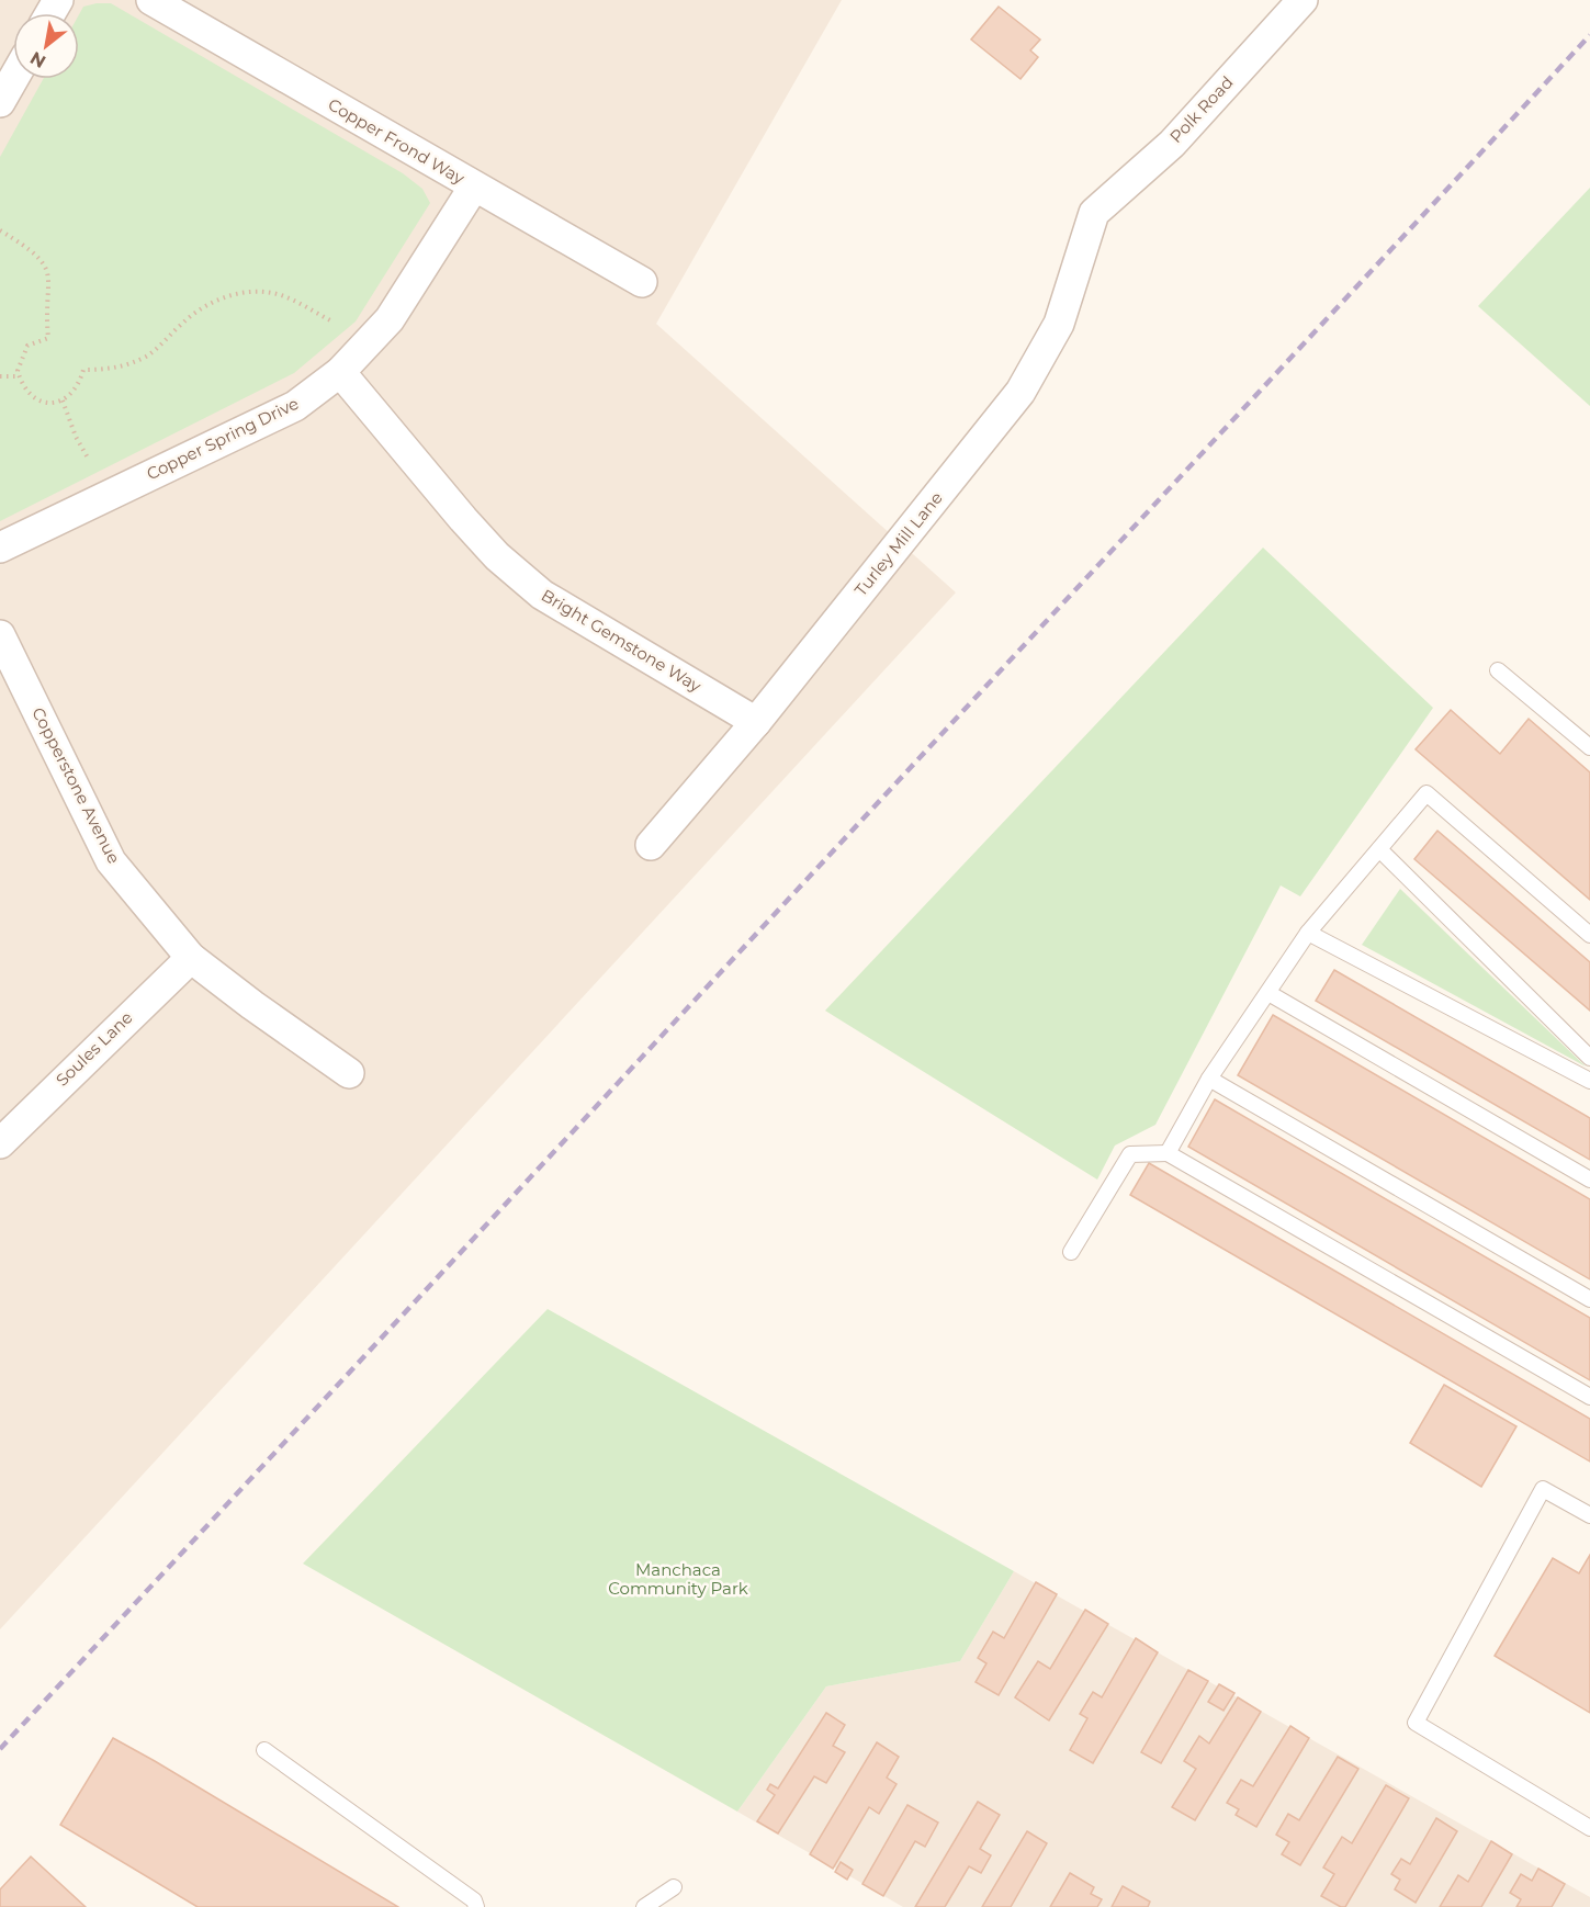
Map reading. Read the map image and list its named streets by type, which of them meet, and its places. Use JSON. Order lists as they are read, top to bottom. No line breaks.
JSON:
{"streets":{"street":["Polk Road","Copper Frond Way","Copper Spring Drive","Turley Mill Lane","Bright Gemstone Way","Copperstone Avenue","Soules Lane"]},"crossings":[["Polk Road","Turley Mill Lane"],["Copper Frond Way","Copper Spring Drive"],["Copper Spring Drive","Bright Gemstone Way"],["Turley Mill Lane","Bright Gemstone Way"],["Copperstone Avenue","Soules Lane"]],"parks":["Manchaca Community Park"],"north":"bottom left"}
